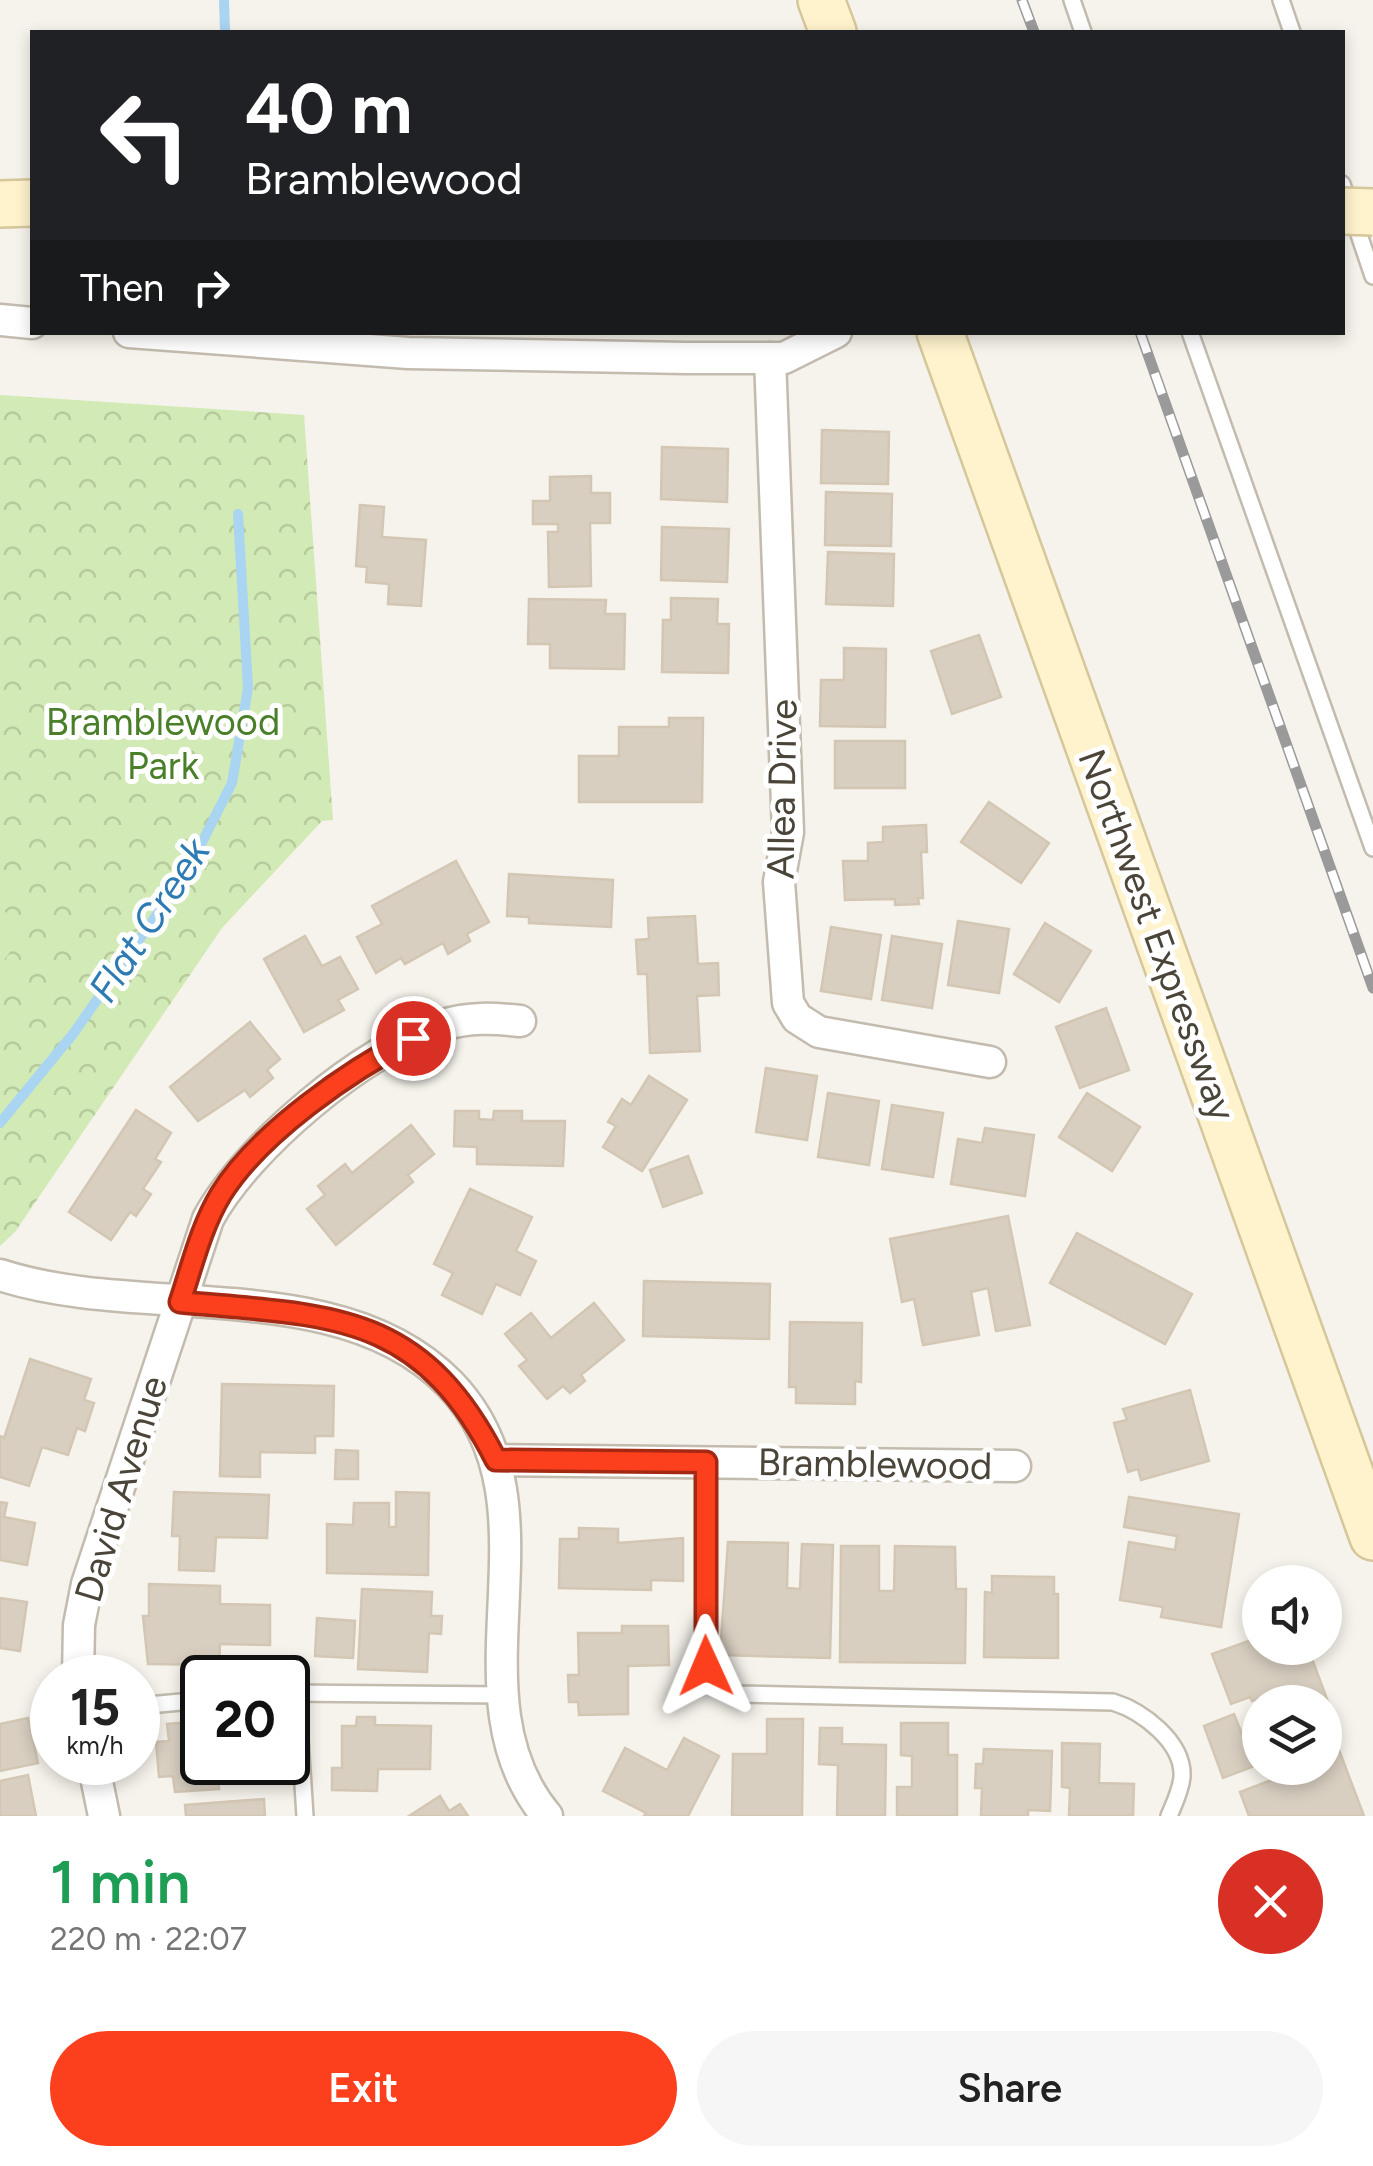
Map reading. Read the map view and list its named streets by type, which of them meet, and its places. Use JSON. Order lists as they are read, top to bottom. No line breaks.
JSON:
{"streets":{"main road":["Northwest Expressway"],"street":["Allea Drive","Bramblewood","David Avenue"]},"water":["Flat Creek"],"parks":["Bramblewood Park"],"page":{"turn":["40 m","Bramblewood"],"then":"Then","speed":"15 km/h","limit":"20","heading":["1 min","220 m · 22:07"],"buttons":["Exit","Share"]}}
